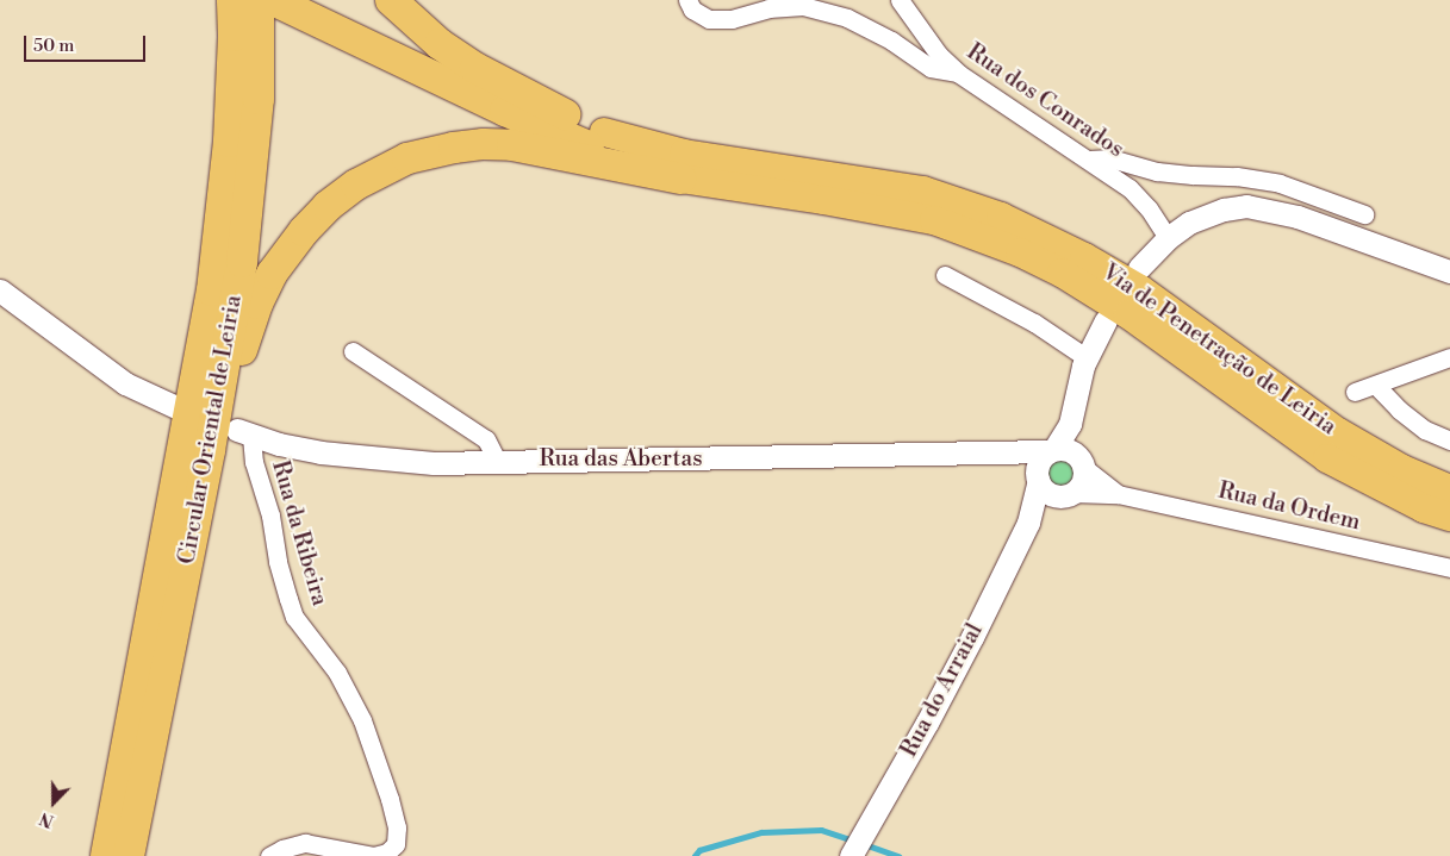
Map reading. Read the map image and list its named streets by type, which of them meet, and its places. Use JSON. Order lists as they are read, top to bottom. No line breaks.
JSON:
{"streets":{"highway":["Via de Penetração de Leiria","Circular Oriental de Leiria"],"street":["Rua dos Conrados","Rua das Abertas","Rua da Ordem","Rua da Ribeira","Rua do Arraial"]},"crossings":[["Rua das Abertas","Rua da Ordem"],["Rua das Abertas","Rua da Ribeira"],["Rua das Abertas","Rua do Arraial"],["Rua da Ordem","Rua do Arraial"]],"scale_bar":"50 m","north":"bottom"}
